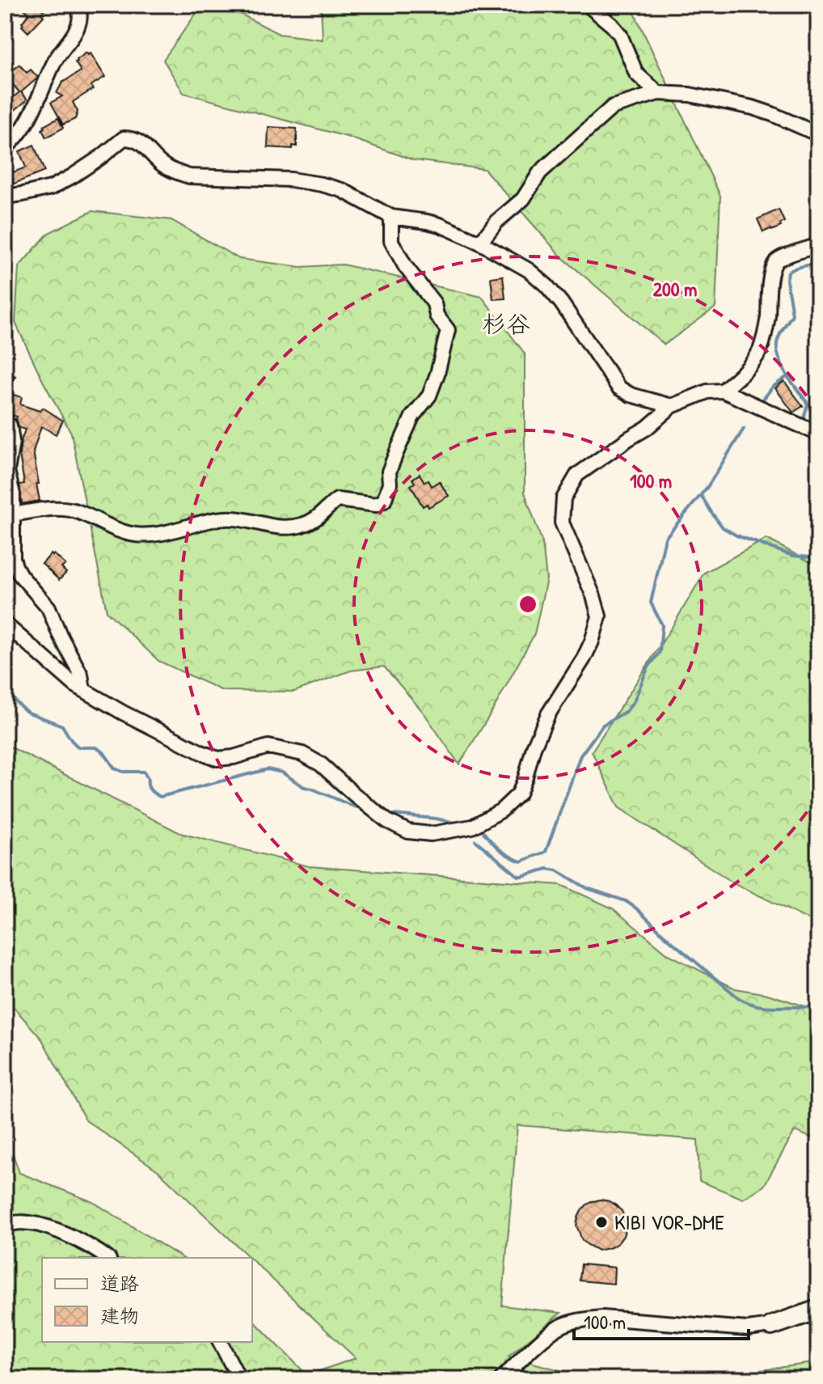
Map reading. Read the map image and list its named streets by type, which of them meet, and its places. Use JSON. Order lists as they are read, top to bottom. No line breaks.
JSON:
{"districts":["杉谷"],"places":["KIBI VOR-DME"],"legend":["道路","建物"],"scale_bar":"100 m","rings":["200 m","100 m"]}
